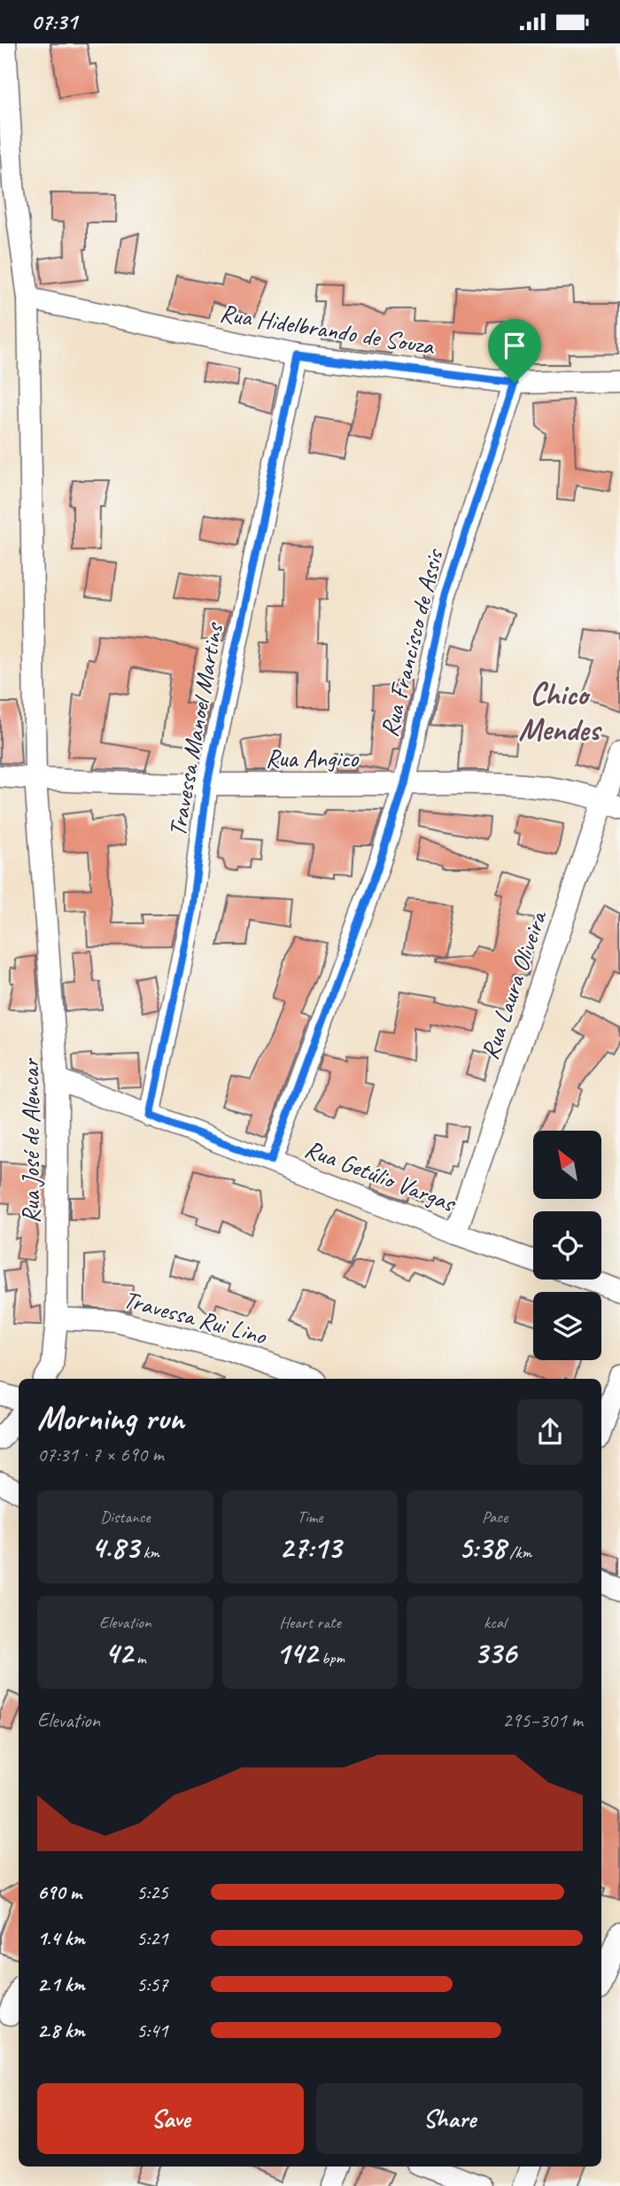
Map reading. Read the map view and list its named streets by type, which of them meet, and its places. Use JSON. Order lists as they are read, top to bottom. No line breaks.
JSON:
{"streets":{"street":["Rua Hidelbrando de Souza","Rua Francisco de Assis","Travessa Manoel Martins","Rua Angico","Rua Laura Oliveira","Rua José de Alencar","Rua Getúlio Vargas","Travessa Rui Lino"]},"crossings":[["Rua Hidelbrando de Souza","Rua Francisco de Assis"],["Rua Hidelbrando de Souza","Travessa Manoel Martins"],["Rua Hidelbrando de Souza","Rua José de Alencar"],["Rua Francisco de Assis","Rua Angico"],["Rua Francisco de Assis","Rua Getúlio Vargas"],["Travessa Manoel Martins","Rua Angico"],["Travessa Manoel Martins","Rua Getúlio Vargas"],["Rua Angico","Rua Laura Oliveira"],["Rua Angico","Rua José de Alencar"],["Rua Laura Oliveira","Rua Getúlio Vargas"],["Rua José de Alencar","Rua Getúlio Vargas"],["Rua José de Alencar","Travessa Rui Lino"]],"districts":["Chico Mendes"],"north":"top left","page":{"status":"07:31","heading":["Morning run","07:31 · 7 × 690 m"],"stats":[["Distance","4.83 km"],["Time","27:13"],["Pace","5:38 /km"],["Elevation","42 m"],["Heart rate","142 bpm"],["kcal","336"]],"chart":["Elevation","295–301 m"],"list":[{"name":"690 m","note":"5:25"},{"name":"1.4 km","note":"5:21"},{"name":"2.1 km","note":"5:57"},{"name":"2.8 km","note":"5:41"}],"buttons":["Save","Share"]}}
